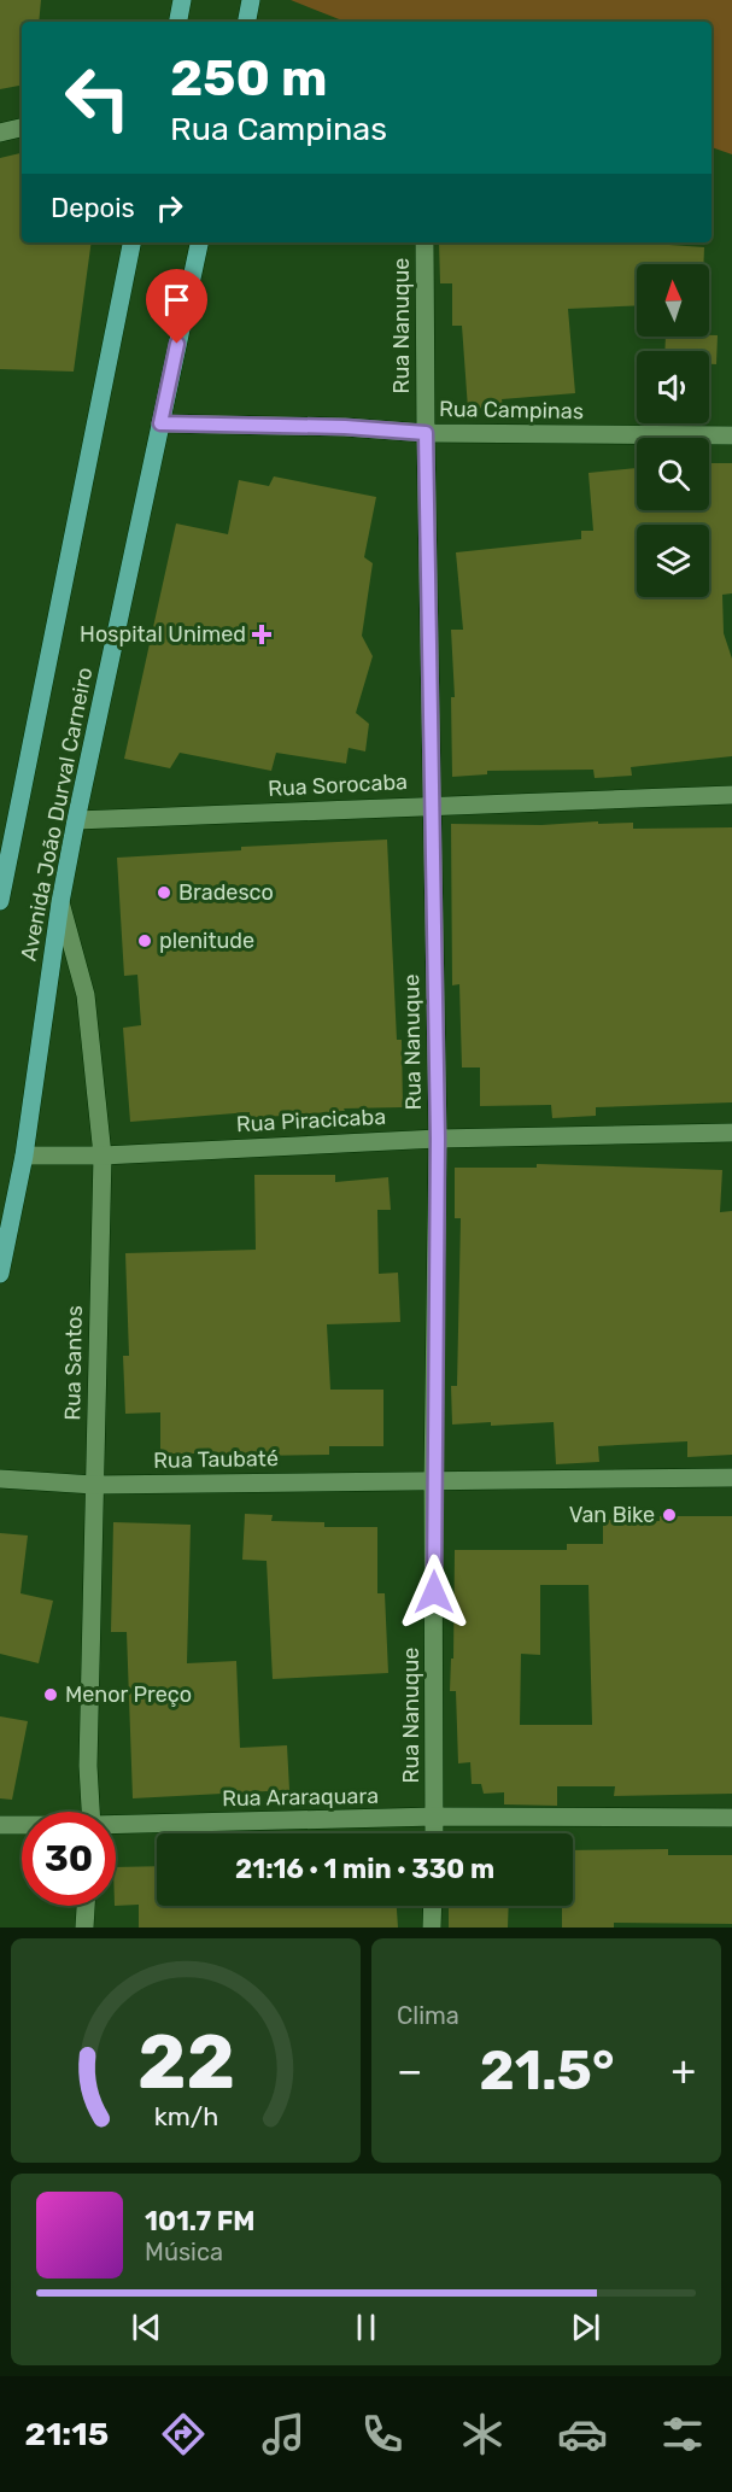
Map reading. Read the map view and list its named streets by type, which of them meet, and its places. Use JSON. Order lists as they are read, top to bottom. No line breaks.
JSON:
{"streets":{"main road":["Avenida João Durval Carneiro"],"street":["Rua Nanuque","Rua Campinas","Rua Sorocaba","Rua Piracicaba","Rua Santos","Rua Taubaté","Rua Araraquara"]},"crossings":[["Rua Nanuque","Rua Campinas"],["Rua Nanuque","Rua Sorocaba"],["Rua Nanuque","Rua Piracicaba"],["Rua Nanuque","Rua Taubaté"],["Rua Nanuque","Rua Araraquara"],["Rua Campinas","Avenida João Durval Carneiro"],["Rua Sorocaba","Avenida João Durval Carneiro"],["Avenida João Durval Carneiro","Rua Piracicaba"],["Avenida João Durval Carneiro","Rua Santos"],["Rua Piracicaba","Rua Santos"],["Rua Santos","Rua Taubaté"]],"places":{"health":["Hospital Unimed"],"other":["Bradesco","plenitude","Van Bike","Menor Preço"]},"north":"top","page":{"turn":["250 m","Rua Campinas"],"then":"Depois","limit":"30","trip":"21:16 · 1 min · 330 m","tile":"Clima","heat":["−","21.5°","+"],"song":["101.7 FM","Música"],"tabs":"21:15","gauge":["22","km/h"]}}
